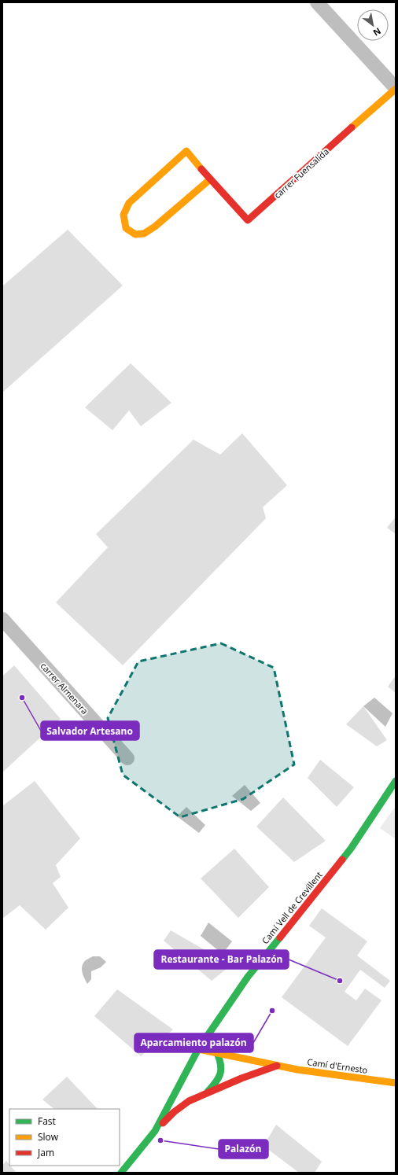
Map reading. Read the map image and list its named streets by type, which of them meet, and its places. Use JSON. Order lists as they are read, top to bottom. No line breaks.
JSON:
{"streets":{"street":["carrer Fuensalida","carrer Almenara","Camí Vell de Crevillent","Camí d'Ernesto"]},"crossings":[["Camí Vell de Crevillent","Camí d'Ernesto"]],"places":["Salvador Artesano","Restaurante - Bar Palazón","Aparcamiento palazón","Palazón"],"legend":["Fast","Slow","Jam"],"north":"bottom right"}
